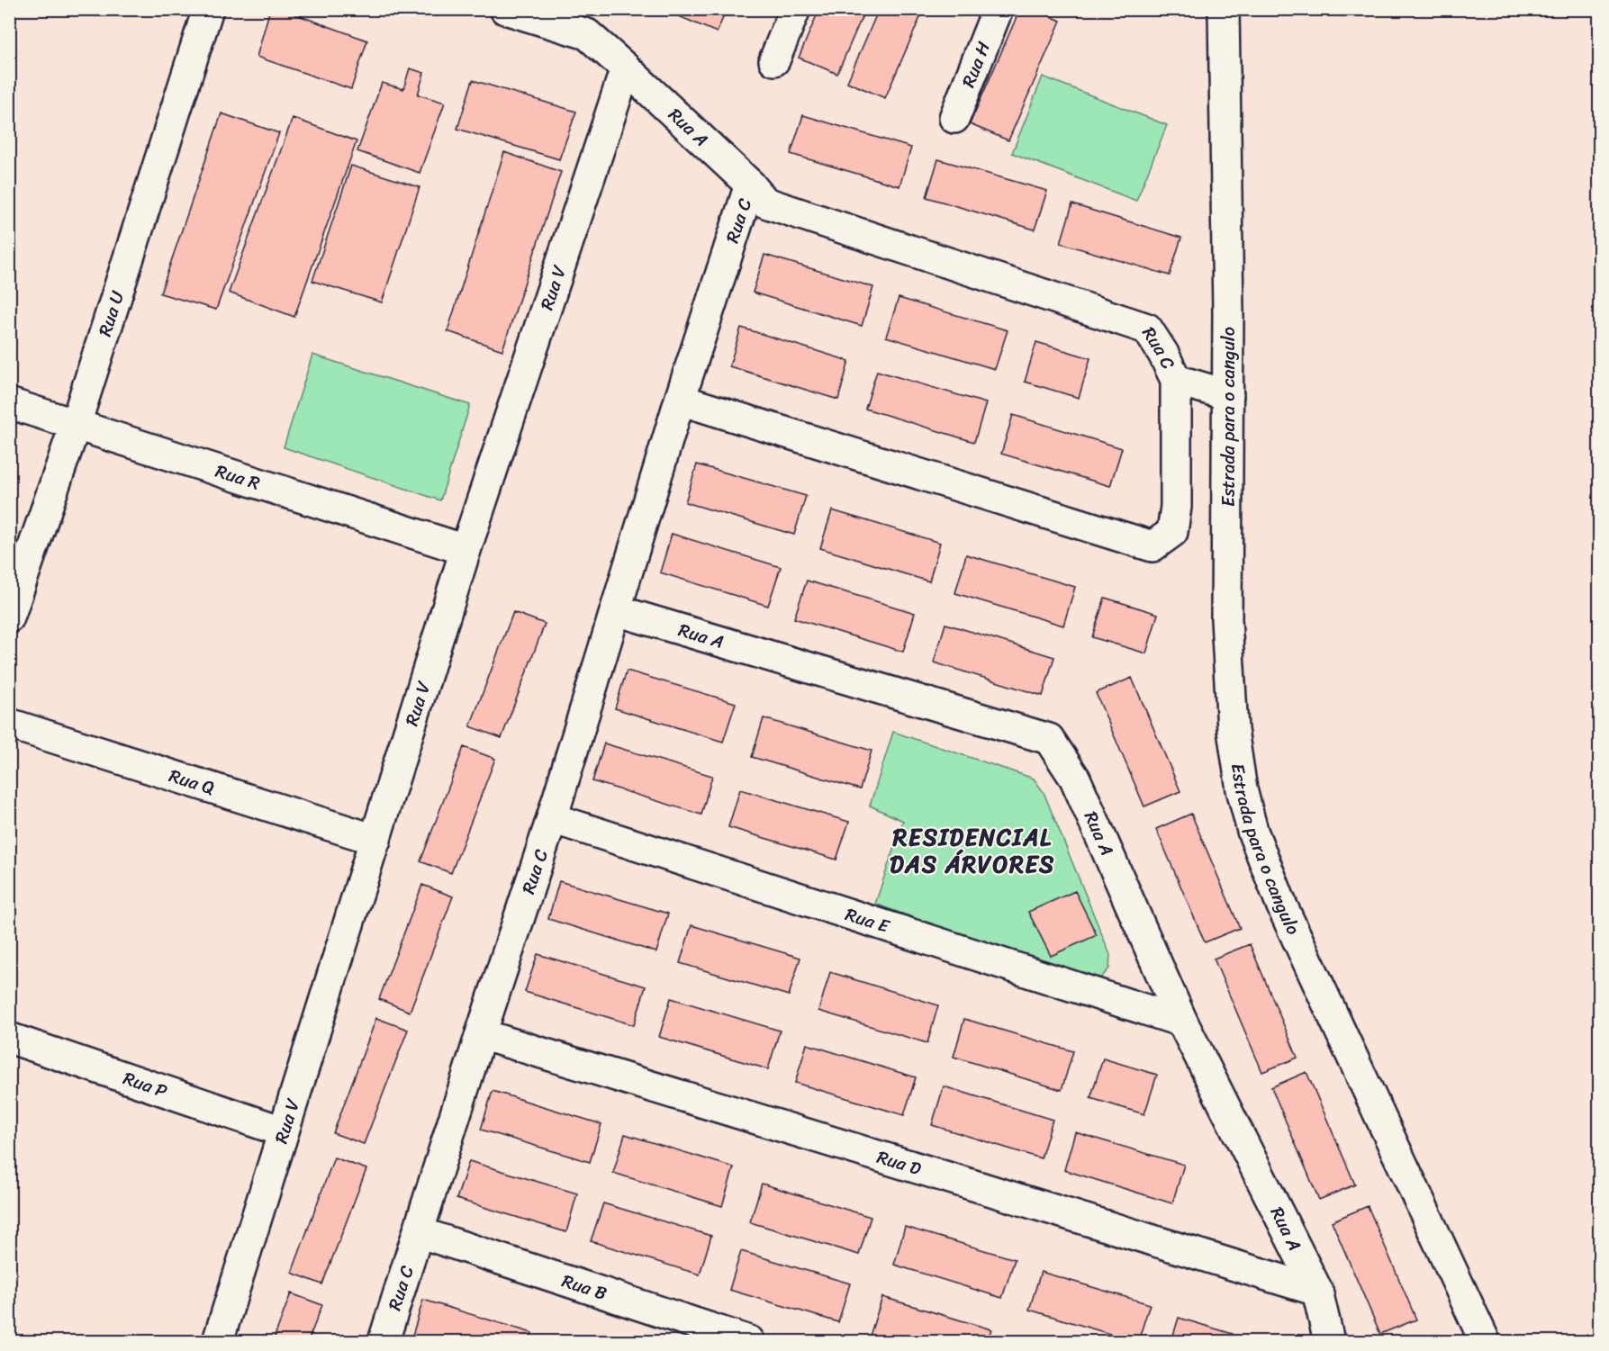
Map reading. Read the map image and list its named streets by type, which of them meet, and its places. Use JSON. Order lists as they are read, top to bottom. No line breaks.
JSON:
{"streets":{"street":["Rua H","Rua A","Rua C","Rua V","Rua U","Estrada para o cangulo","Rua R","Rua Q","Rua E","Rua P","Rua D","Rua B"]},"crossings":[["Rua A","Rua C"],["Rua A","Rua V"],["Rua A","Rua E"],["Rua A","Rua D"],["Rua C","Rua E"],["Rua C","Rua D"],["Rua C","Rua B"],["Rua V","Rua R"],["Rua V","Rua Q"],["Rua V","Rua P"],["Rua U","Rua R"]],"districts":["RESIDENCIAL DAS ÁRVORES"]}
